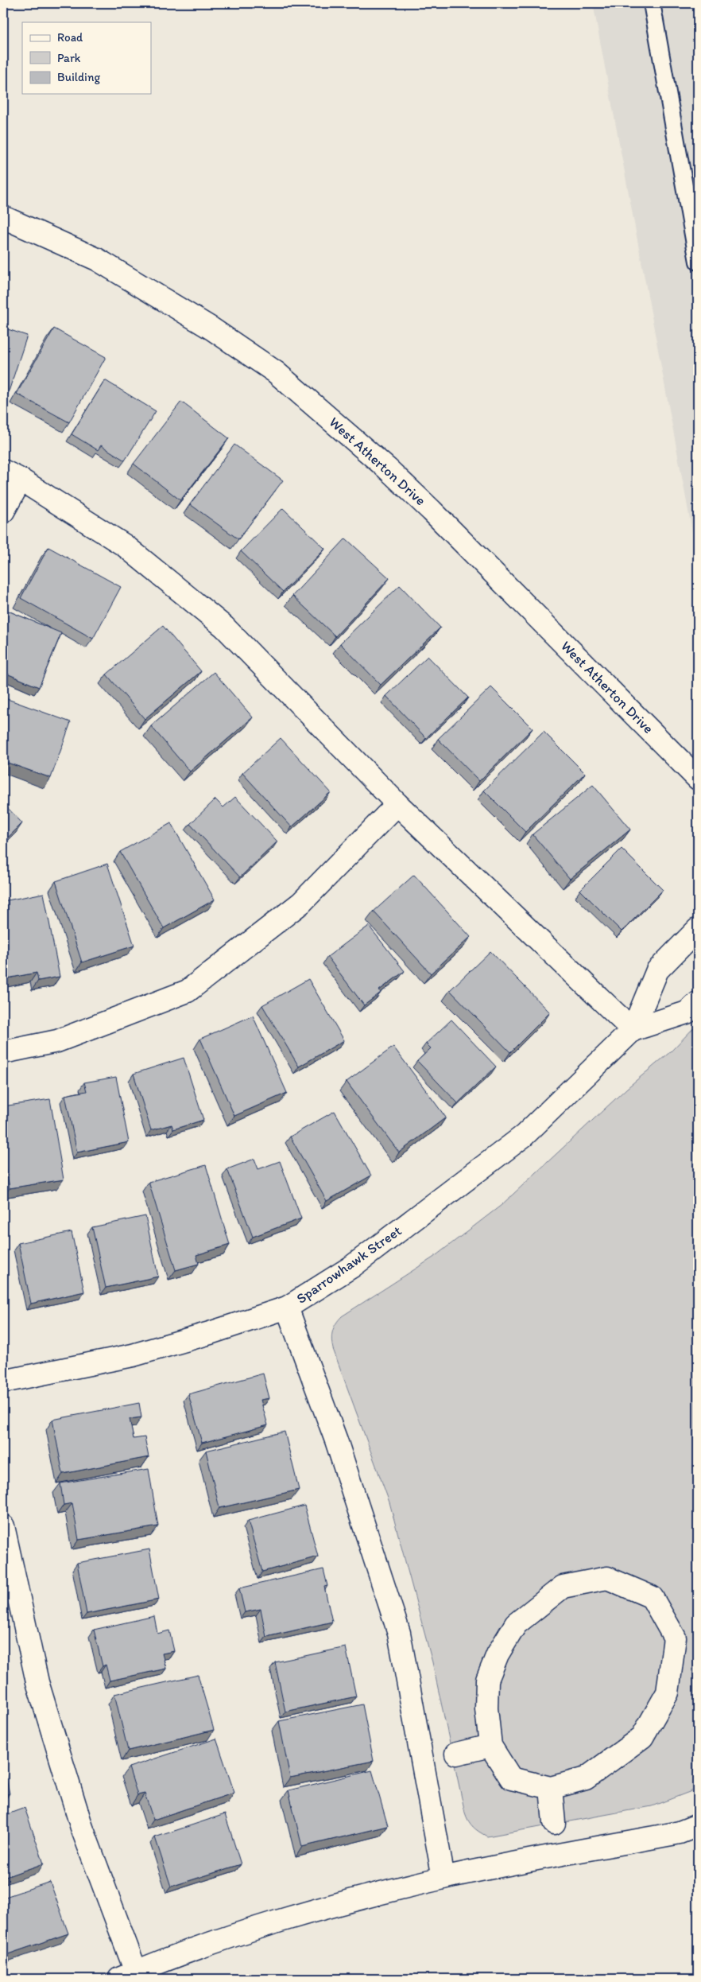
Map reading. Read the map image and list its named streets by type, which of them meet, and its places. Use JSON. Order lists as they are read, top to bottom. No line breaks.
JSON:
{"streets":{"street":["West Atherton Drive","Sparrowhawk Street"]},"legend":["Road","Park","Building"]}
